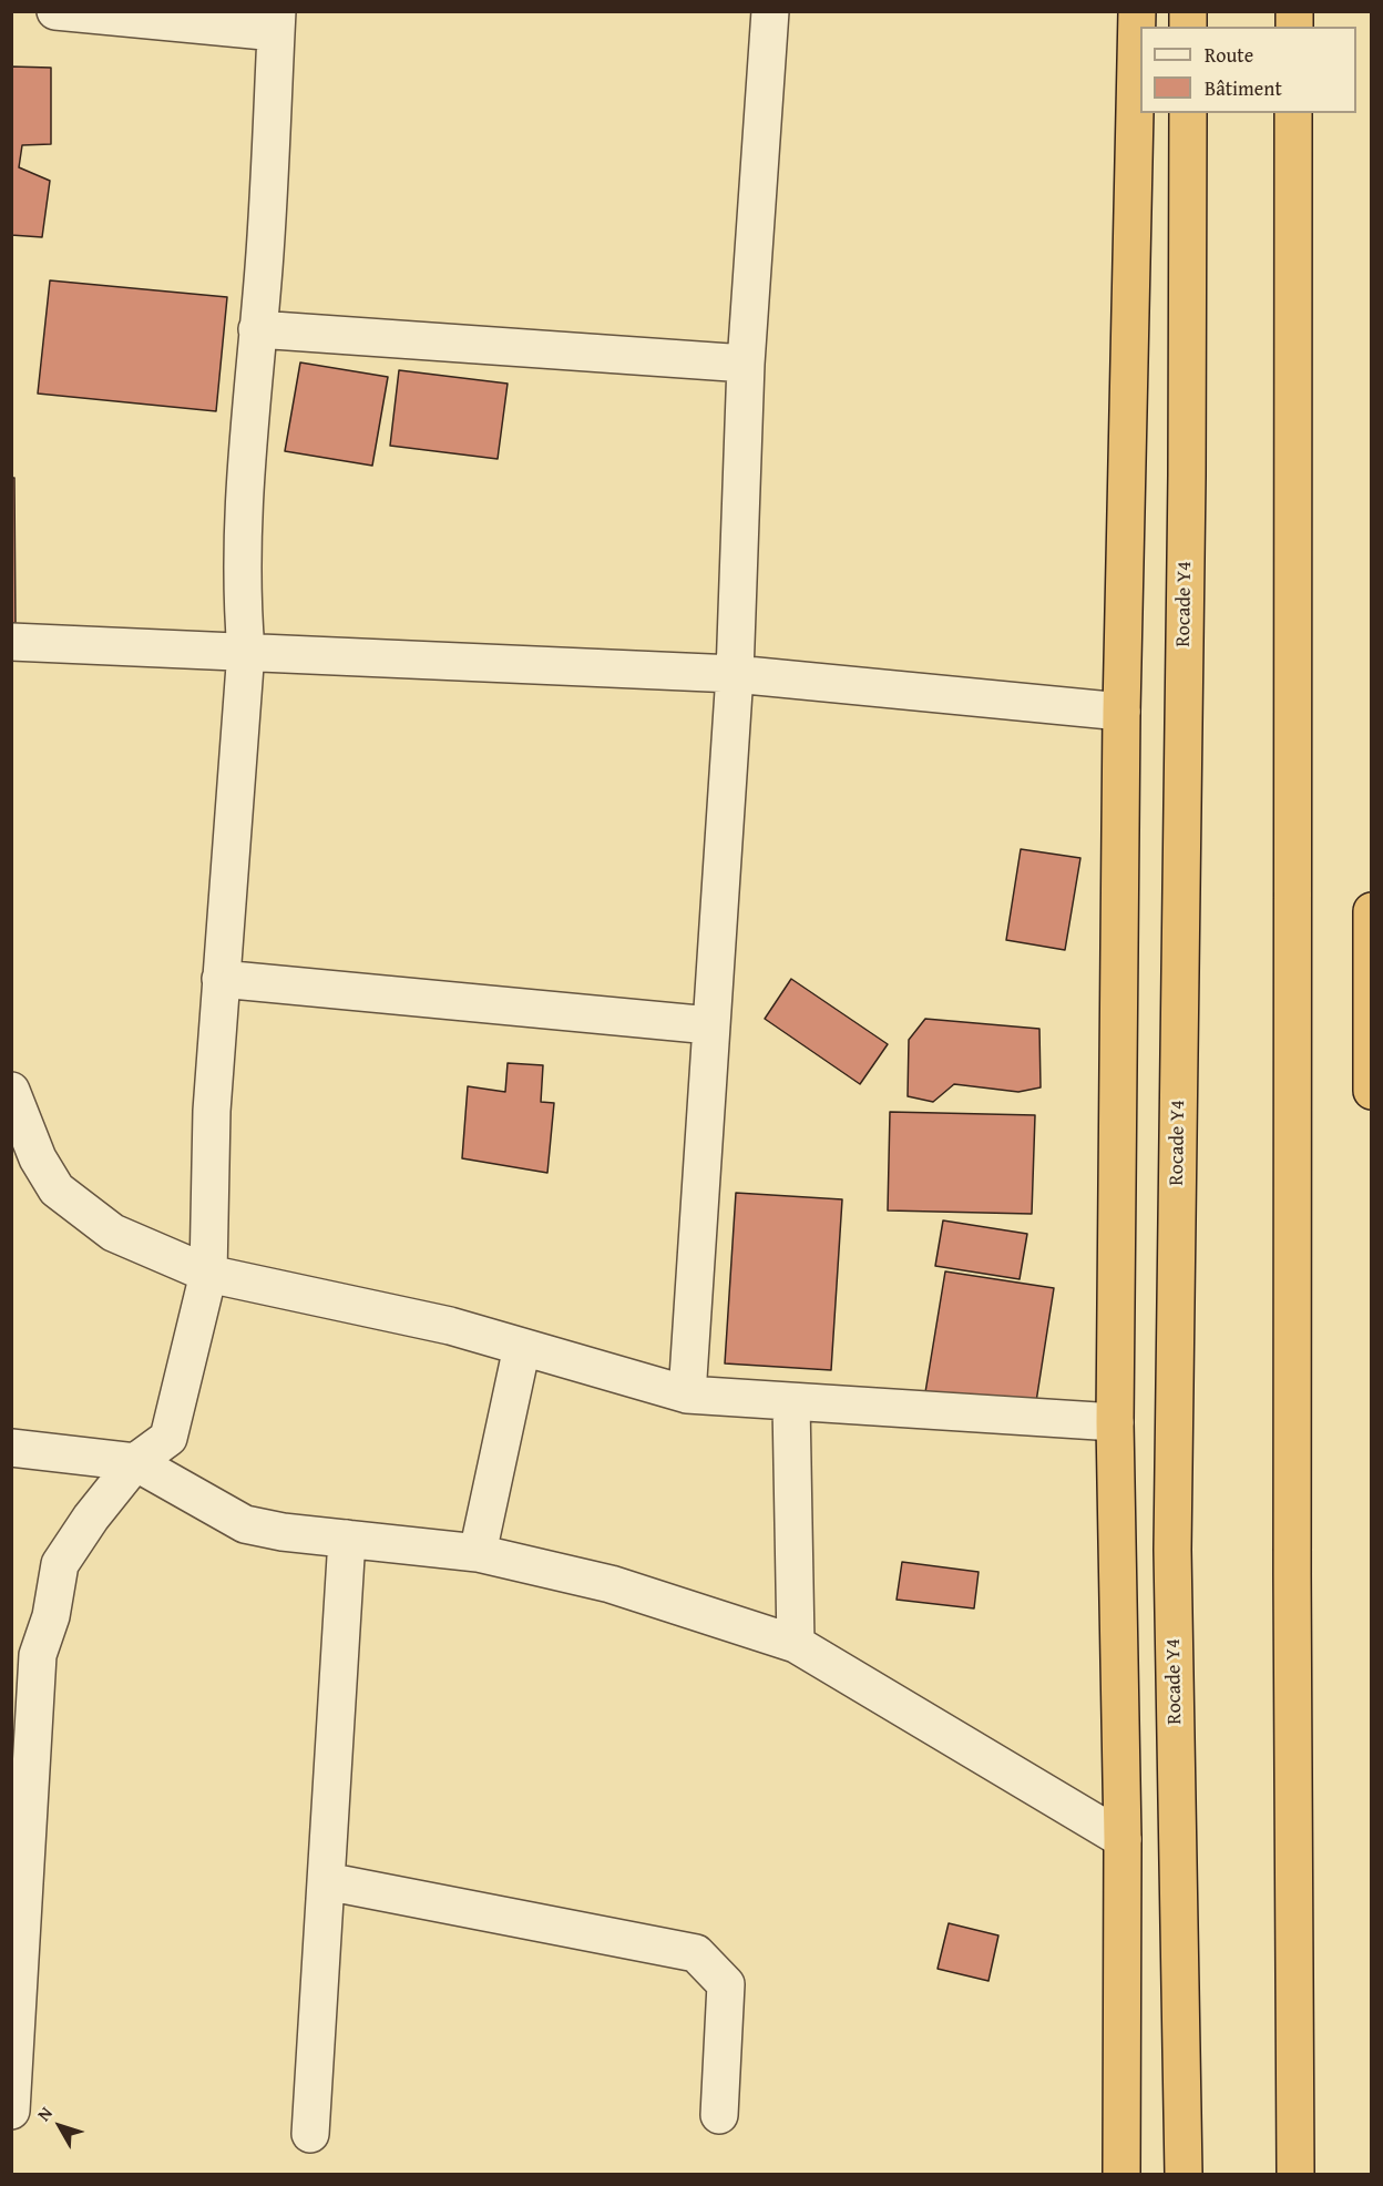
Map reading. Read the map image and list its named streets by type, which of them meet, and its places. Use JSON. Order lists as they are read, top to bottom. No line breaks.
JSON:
{"streets":{"highway":["Rocade Y4"]},"legend":["Route","Bâtiment"],"north":"top left"}
